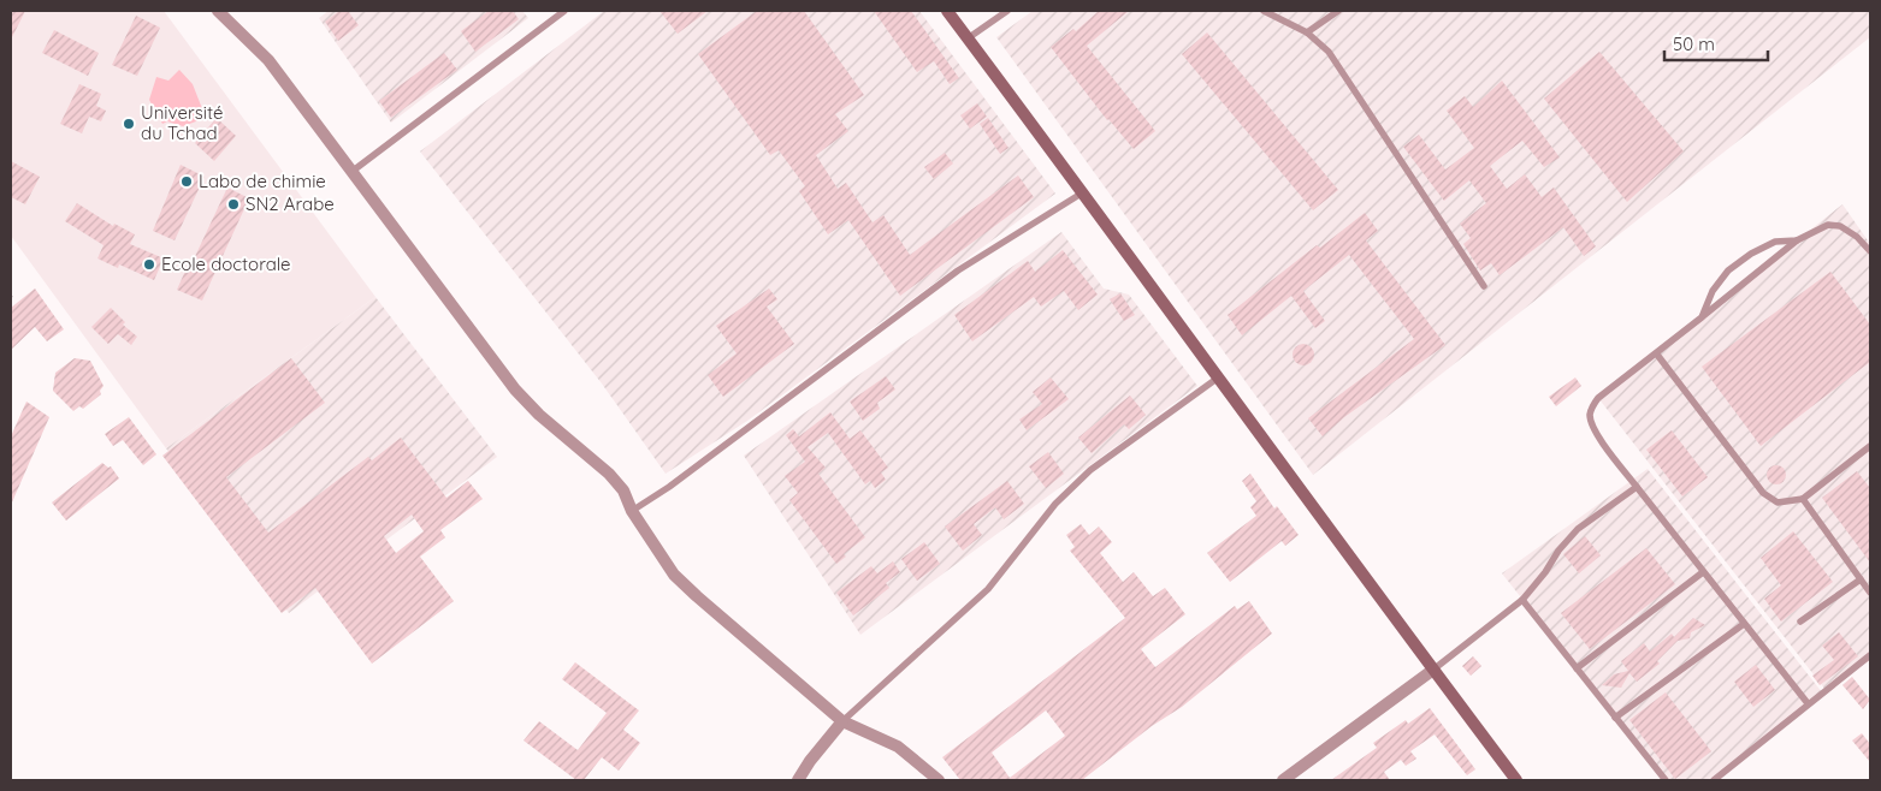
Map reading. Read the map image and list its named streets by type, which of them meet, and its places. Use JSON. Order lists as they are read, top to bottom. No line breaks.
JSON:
{"places":["Université du Tchad","Labo de chimie","SN2 Arabe","Ecole doctorale"],"scale_bar":"50 m"}
